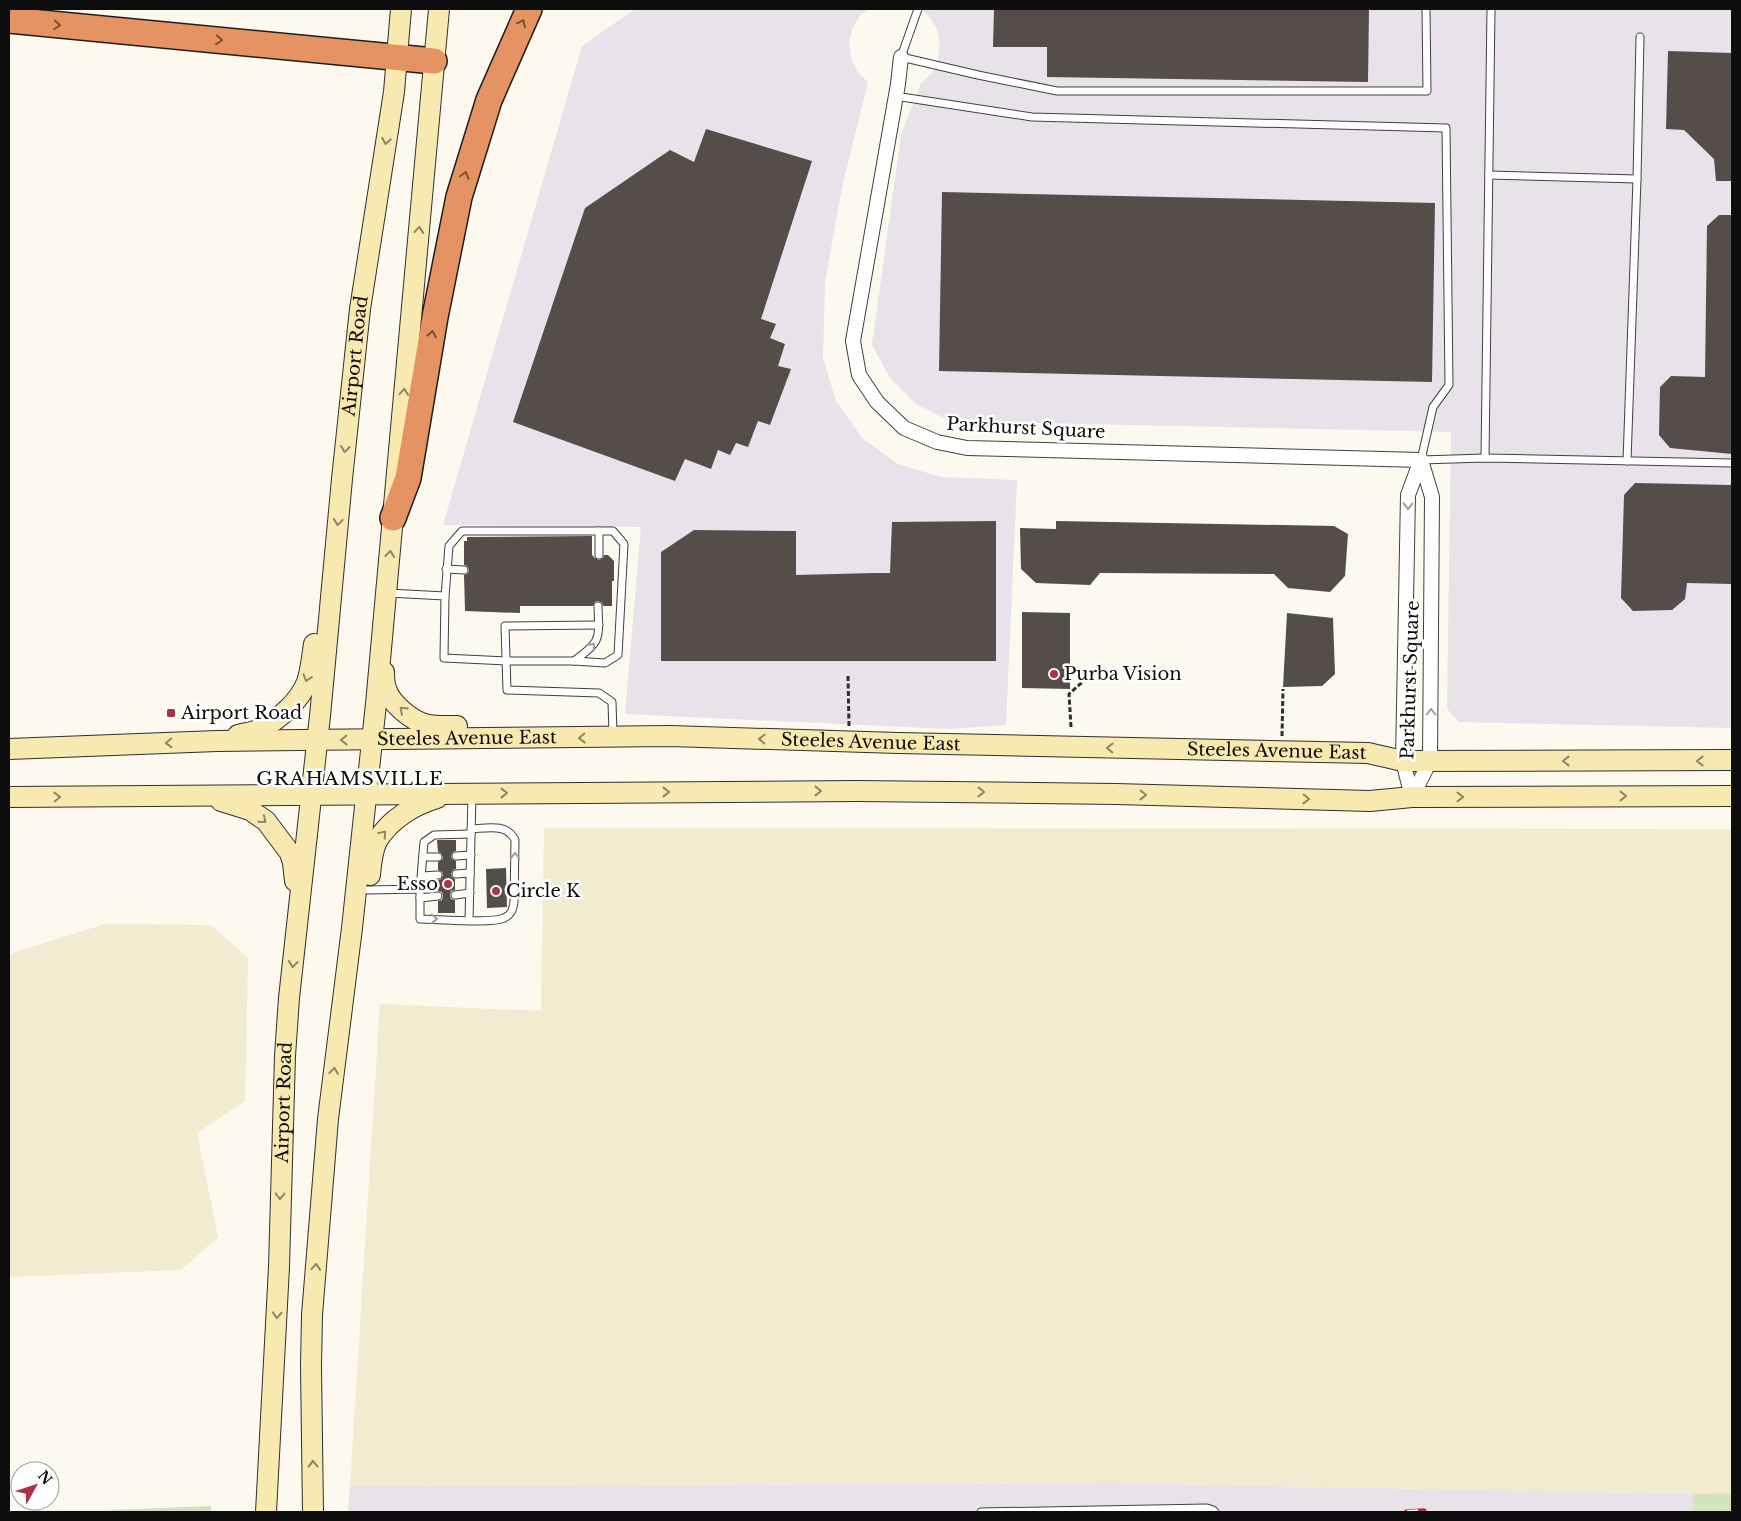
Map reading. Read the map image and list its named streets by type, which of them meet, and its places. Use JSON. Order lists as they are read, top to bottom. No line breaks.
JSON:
{"streets":{"main road":["Airport Road","Steeles Avenue East"],"street":["Parkhurst Square"]},"crossings":[["Airport Road","Steeles Avenue East"],["Parkhurst Square","Steeles Avenue East"]],"districts":["GRAHAMSVILLE"],"places":{"other":["Purba Vision","Esso","Circle K"],"transit":["Airport Road"]},"north":"top right"}
